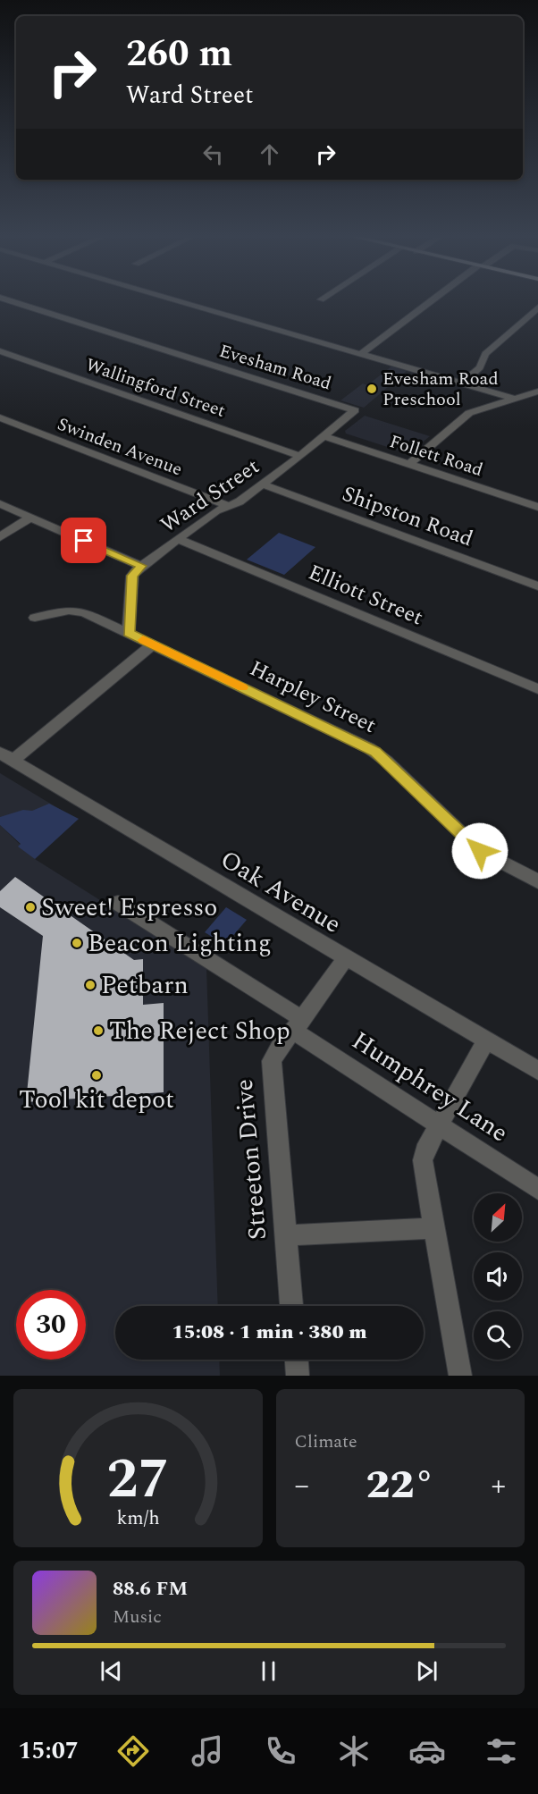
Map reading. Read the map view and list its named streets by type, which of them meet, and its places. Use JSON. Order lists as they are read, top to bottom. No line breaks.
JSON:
{"streets":{"street":["Evesham Road","Wallingford Street","Swinden Avenue","Follett Road","Ward Street","Shipston Road","Elliott Street","Harpley Street","Oak Avenue","Humphrey Lane","Streeton Drive"]},"crossings":[["Evesham Road","Ward Street"],["Wallingford Street","Ward Street"],["Swinden Avenue","Ward Street"],["Follett Road","Ward Street"],["Ward Street","Shipston Road"],["Ward Street","Elliott Street"],["Oak Avenue","Streeton Drive"],["Humphrey Lane","Streeton Drive"]],"places":["Evesham Road Preschool","Sweet! Espresso","Beacon Lighting","Petbarn","The Reject Shop","Tool kit depot"],"north":"top right","page":{"turn":["260 m","Ward Street"],"limit":"30","trip":"15:08 · 1 min · 380 m","tile":"Climate","heat":["−","22°","+"],"song":["88.6 FM","Music"],"tabs":"15:07","gauge":["27","km/h"]}}
